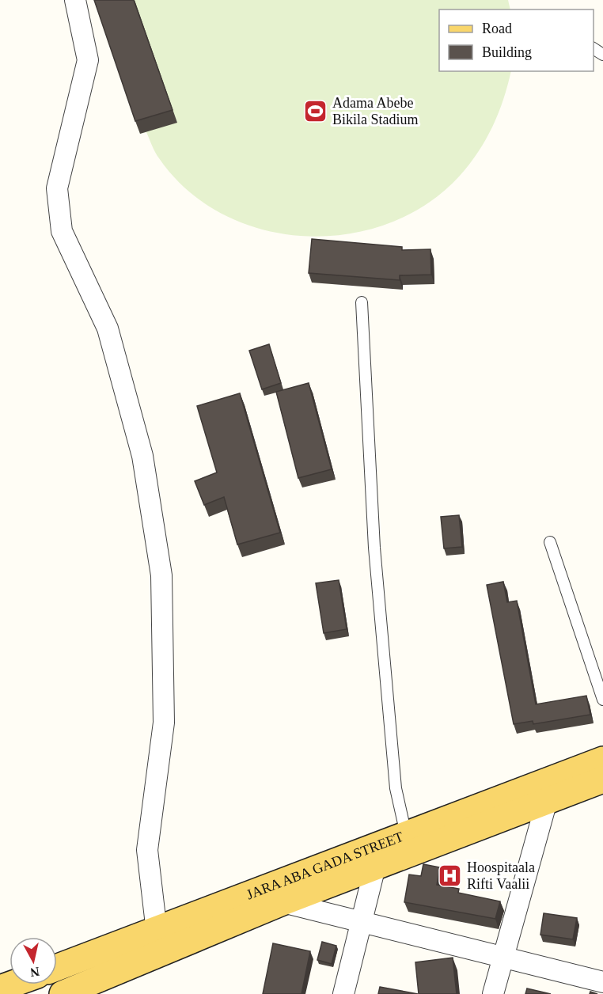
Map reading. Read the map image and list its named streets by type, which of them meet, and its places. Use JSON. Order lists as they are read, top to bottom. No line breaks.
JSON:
{"streets":{"main road":["JARA ABA GADA STREET"]},"places":{"sports":["Adama Abebe Bikila Stadium"],"hospital":["Hoospitaala Rifti Vaalii"]},"legend":["Road","Building"],"north":"bottom"}
